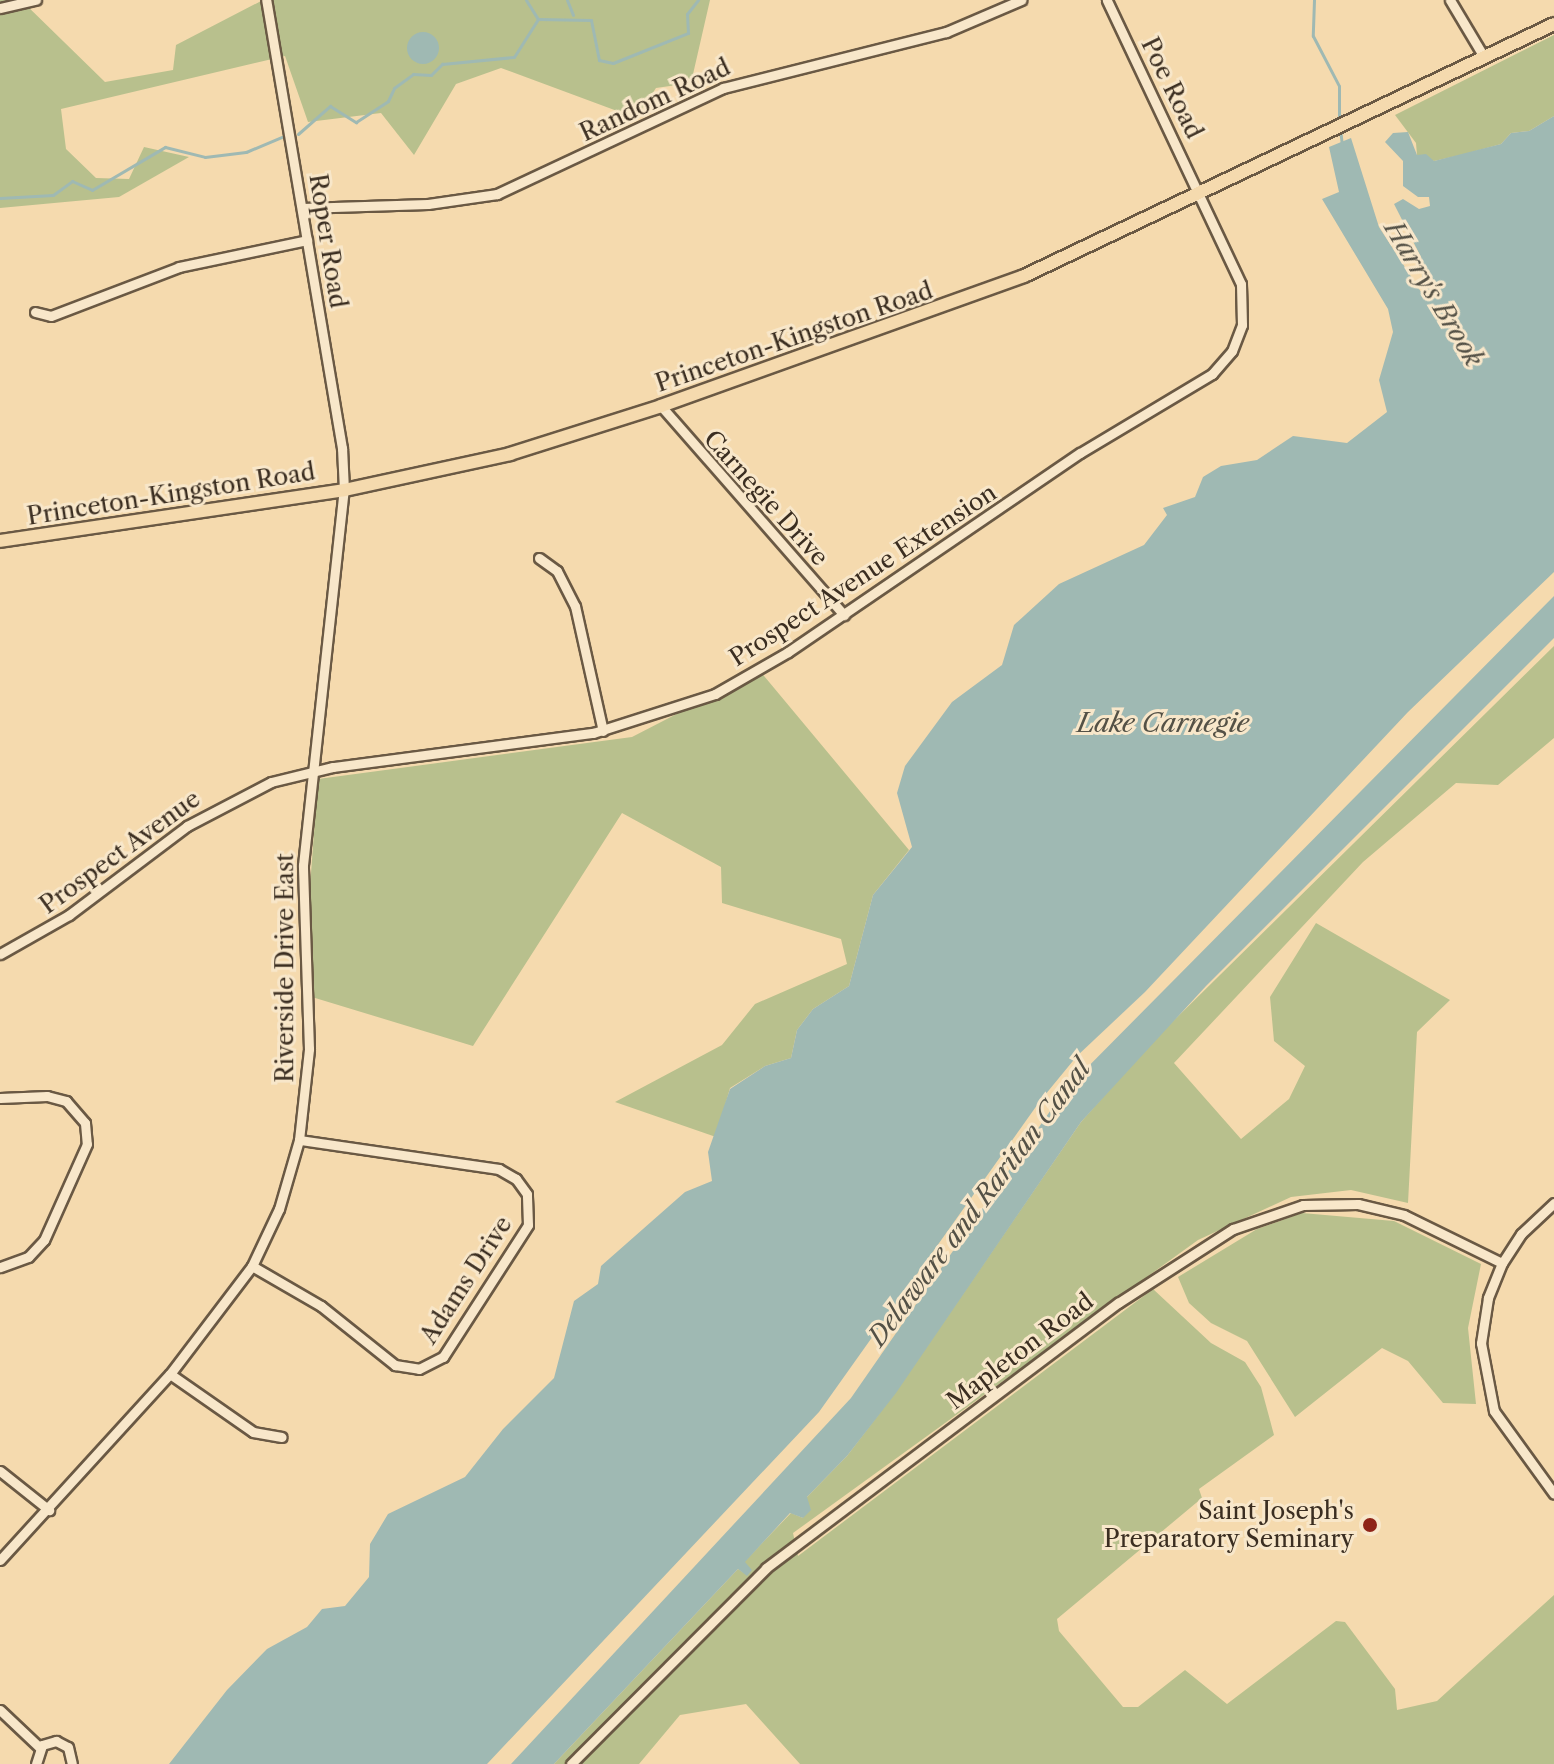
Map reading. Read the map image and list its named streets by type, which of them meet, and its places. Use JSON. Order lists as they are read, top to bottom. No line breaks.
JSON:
{"streets":{"main road":["Princeton-Kingston Road"],"street":["Poe Road","Random Road","Roper Road","Carnegie Drive","Prospect Avenue Extension","Prospect Avenue","Riverside Drive East","Adams Drive","Mapleton Road"]},"crossings":[["Poe Road","Princeton-Kingston Road"],["Poe Road","Prospect Avenue Extension"],["Random Road","Roper Road"],["Roper Road","Princeton-Kingston Road"],["Roper Road","Riverside Drive East"],["Princeton-Kingston Road","Carnegie Drive"],["Princeton-Kingston Road","Prospect Avenue Extension"],["Princeton-Kingston Road","Riverside Drive East"],["Carnegie Drive","Prospect Avenue Extension"],["Prospect Avenue Extension","Prospect Avenue"],["Prospect Avenue Extension","Riverside Drive East"],["Prospect Avenue","Riverside Drive East"],["Riverside Drive East","Adams Drive"]],"water":["Harry's Brook","Lake Carnegie","Delaware and Raritan Canal"],"places":["Saint Joseph's Preparatory Seminary"]}
